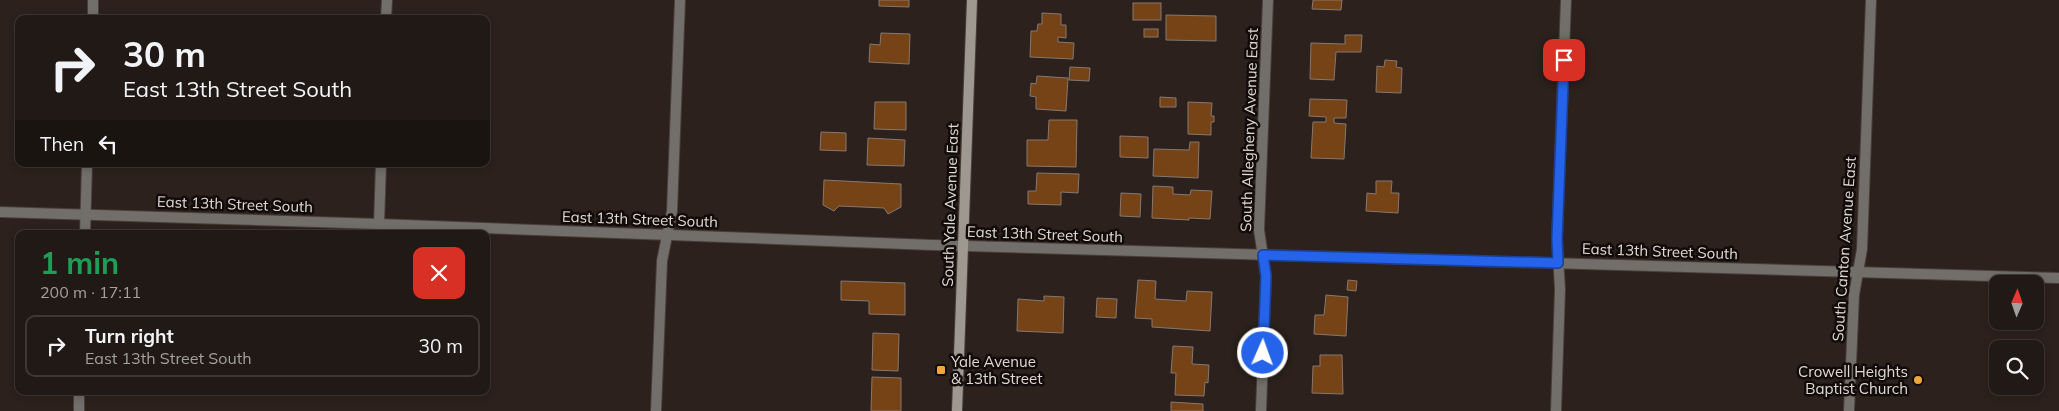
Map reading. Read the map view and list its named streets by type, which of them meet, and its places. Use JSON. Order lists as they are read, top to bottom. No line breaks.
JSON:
{"streets":{"main road":["South Yale Avenue East"],"street":["South Allegheny Avenue East","East 13th Street South","South Canton Avenue East"]},"crossings":[["South Allegheny Avenue East","East 13th Street South"],["East 13th Street South","South Yale Avenue East"],["East 13th Street South","South Canton Avenue East"]],"places":{"transit":["Yale Avenue & 13th Street"],"other":["Crowell Heights Baptist Church"]},"north":"top","page":{"turn":["30 m","East 13th Street South"],"then":"Then","heading":["1 min","200 m · 17:11"],"list":[{"name":"Turn right","note":"East 13th Street South","value":"30 m"}]}}
